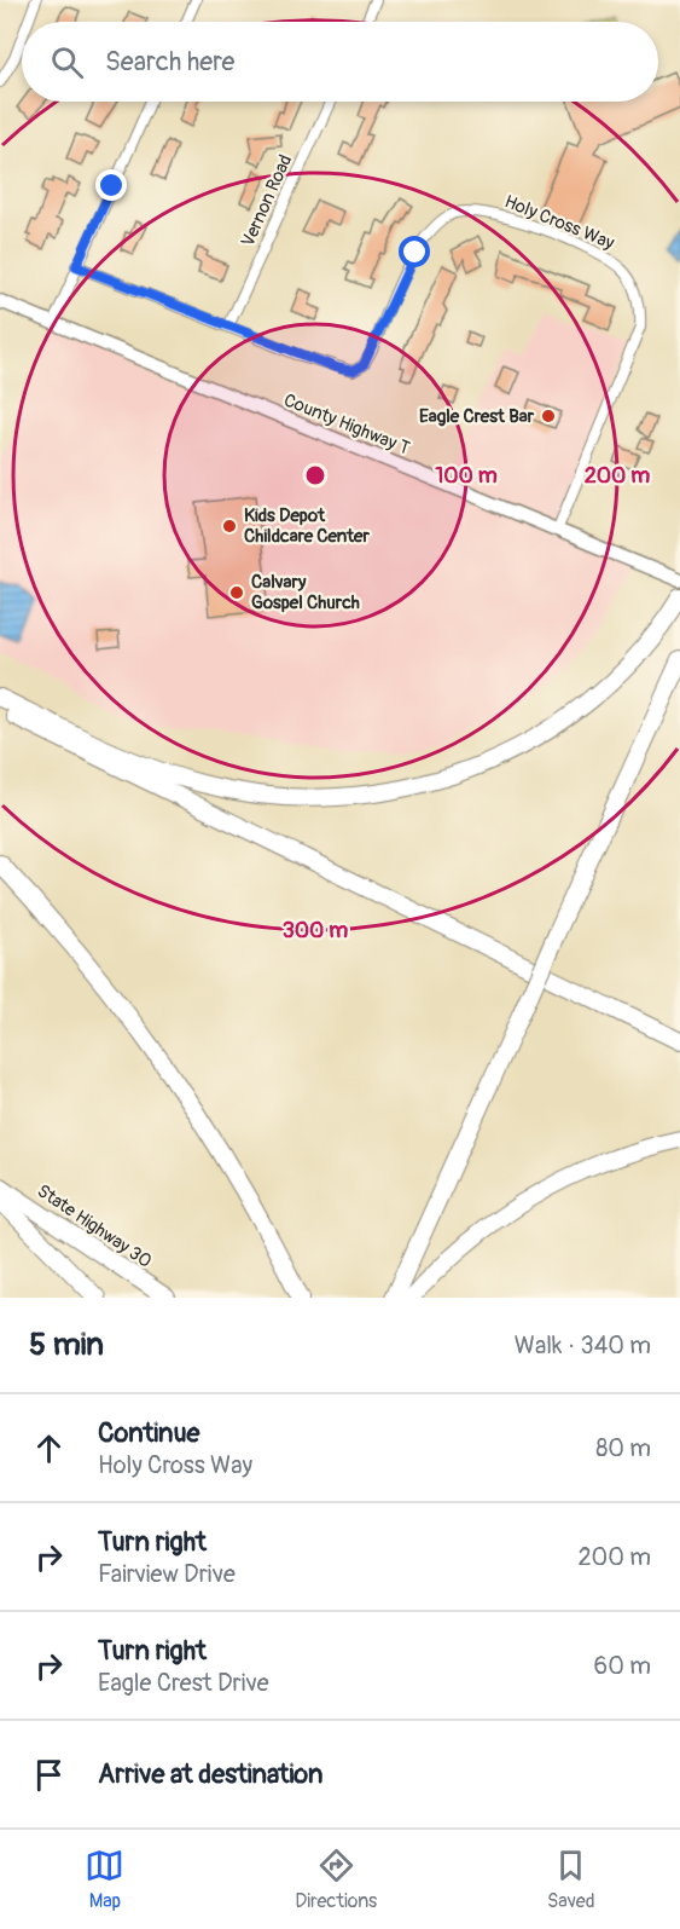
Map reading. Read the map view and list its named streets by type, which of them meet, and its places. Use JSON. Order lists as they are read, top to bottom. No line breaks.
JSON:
{"streets":{"highway":["State Highway 30"],"main road":["County Highway T"],"street":["Vernon Road","Holy Cross Way"]},"crossings":[["Vernon Road","Holy Cross Way"],["Holy Cross Way","County Highway T"]],"places":["Eagle Crest Bar","Kids Depot Childcare Center","Calvary Gospel Church"],"page":{"search":"Search here","heading":["5 min","Walk · 340 m"],"list":[["Continue","Holy Cross Way","80 m"],["Turn right","Fairview Drive","200 m"],["Turn right","Eagle Crest Drive","60 m"],"Arrive at destination"],"nav":["Map","Directions","Saved"]},"rings":["100 m","200 m","300 m"]}
